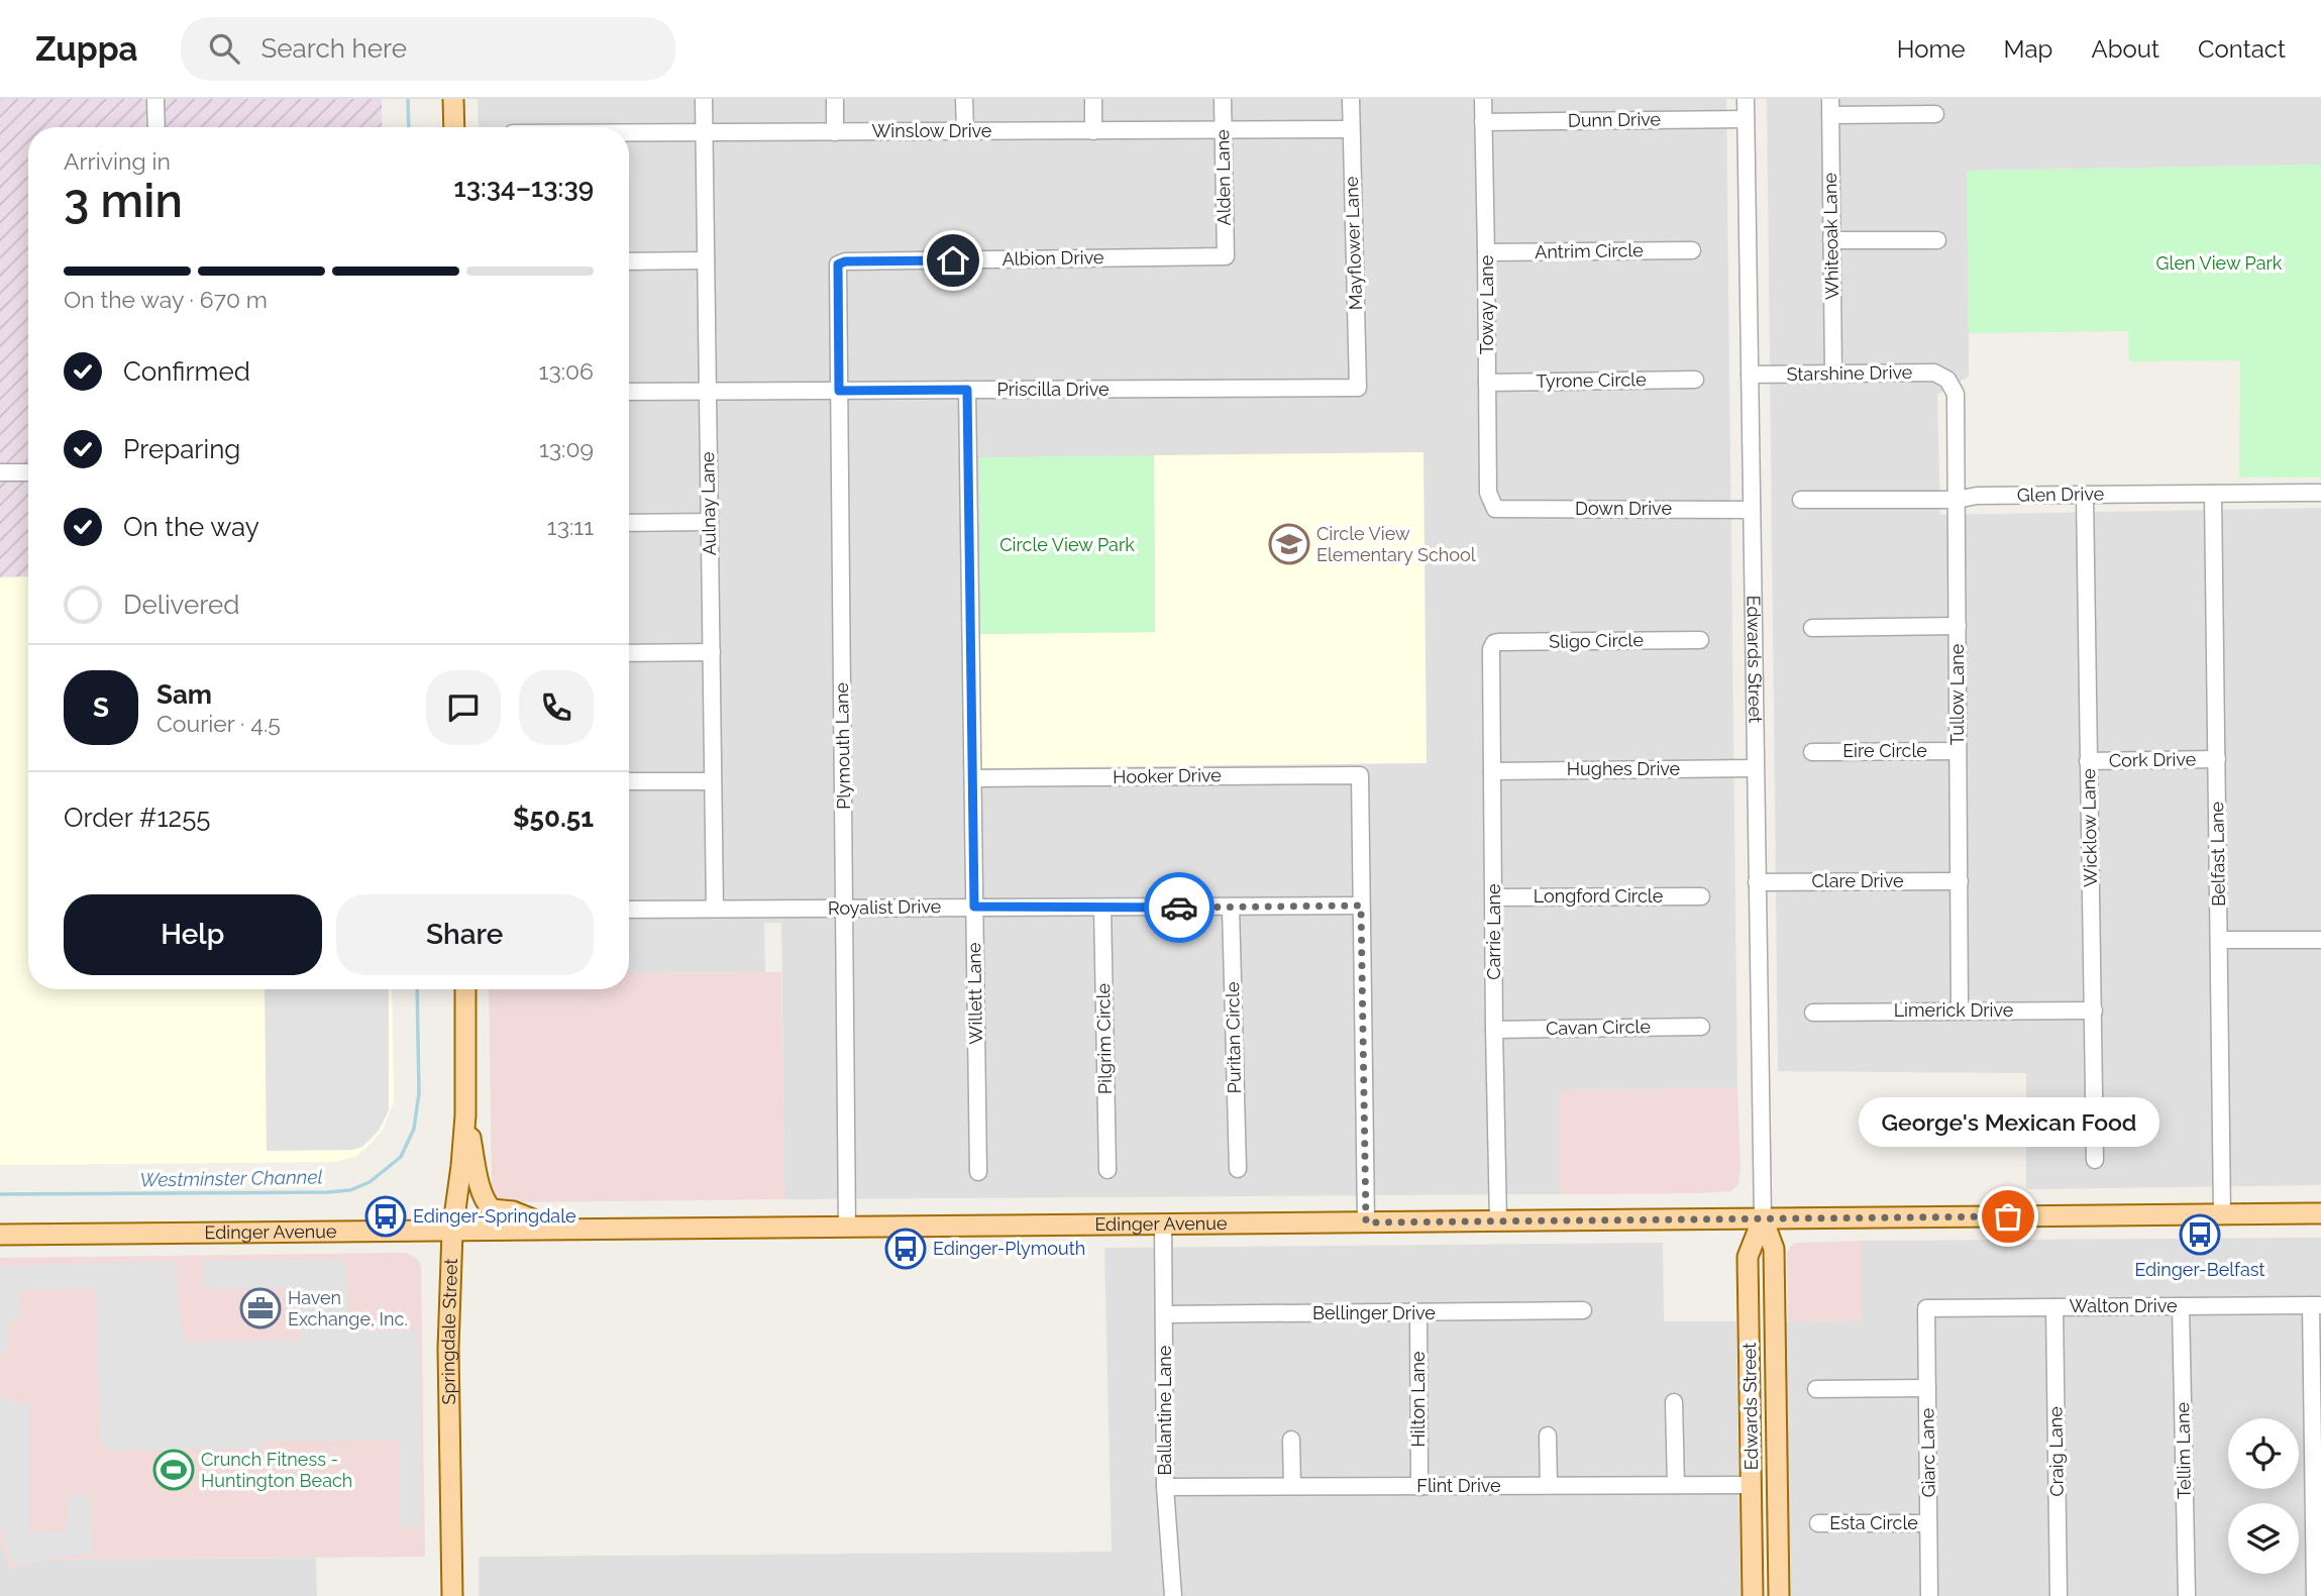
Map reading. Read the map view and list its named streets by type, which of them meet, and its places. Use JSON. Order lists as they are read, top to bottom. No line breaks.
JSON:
{"streets":{"main road":["Edwards Street","Edinger Avenue","Springdale Street"],"street":["Dunn Drive","Winslow Drive","Alden Lane","Whiteoak Lane","Mayflower Lane","Antrim Circle","Albion Drive","Toway Lane","Starshine Drive","Tyrone Circle","Priscilla Drive","Glen Drive","Aulnay Lane","Down Drive","Sligo Circle","Tullow Lane","Plymouth Lane","Eire Circle","Cork Drive","Hughes Drive","Hooker Drive","Wicklow Lane","Belfast Lane","Clare Drive","Longford Circle","Royalist Drive","Carrie Lane","Willett Lane","Limerick Drive","Cavan Circle","Puritan Circle","Pilgrim Circle","Walton Drive","Bellinger Drive","Hilton Lane","Ballantine Lane","Tellim Lane","Craig Lane","Giarc Lane","Flint Drive","Esta Circle"]},"crossings":[["Dunn Drive","Toway Lane"],["Dunn Drive","Edwards Street"],["Winslow Drive","Alden Lane"],["Winslow Drive","Mayflower Lane"],["Winslow Drive","Aulnay Lane"],["Alden Lane","Albion Drive"],["Whiteoak Lane","Starshine Drive"],["Mayflower Lane","Priscilla Drive"],["Antrim Circle","Toway Lane"],["Albion Drive","Plymouth Lane"],["Toway Lane","Tyrone Circle"],["Toway Lane","Down Drive"],["Starshine Drive","Edwards Street"],["Starshine Drive","Tullow Lane"],["Priscilla Drive","Aulnay Lane"],["Priscilla Drive","Plymouth Lane"],["Priscilla Drive","Willett Lane"],["Glen Drive","Tullow Lane"],["Glen Drive","Wicklow Lane"],["Glen Drive","Belfast Lane"],["Aulnay Lane","Royalist Drive"],["Down Drive","Edwards Street"],["Sligo Circle","Carrie Lane"],["Edwards Street","Hughes Drive"],["Edwards Street","Clare Drive"],["Edwards Street","Edinger Avenue"],["Edwards Street","Flint Drive"],["Tullow Lane","Eire Circle"],["Tullow Lane","Clare Drive"],["Tullow Lane","Limerick Drive"],["Plymouth Lane","Royalist Drive"],["Plymouth Lane","Edinger Avenue"],["Cork Drive","Wicklow Lane"],["Cork Drive","Belfast Lane"],["Hughes Drive","Carrie Lane"],["Hooker Drive","Royalist Drive"],["Hooker Drive","Willett Lane"],["Wicklow Lane","Limerick Drive"],["Belfast Lane","Edinger Avenue"],["Longford Circle","Carrie Lane"],["Royalist Drive","Willett Lane"],["Royalist Drive","Puritan Circle"],["Royalist Drive","Pilgrim Circle"],["Carrie Lane","Cavan Circle"],["Carrie Lane","Edinger Avenue"],["Edinger Avenue","Springdale Street"],["Edinger Avenue","Ballantine Lane"],["Walton Drive","Tellim Lane"],["Walton Drive","Craig Lane"],["Walton Drive","Giarc Lane"],["Bellinger Drive","Hilton Lane"],["Bellinger Drive","Ballantine Lane"],["Hilton Lane","Flint Drive"],["Ballantine Lane","Flint Drive"],["Giarc Lane","Esta Circle"]],"water":["Westminster Channel"],"parks":["Glen View Park","Circle View Park"],"places":{"school or university":["Circle View Elementary School"],"bus stop":["Edinger-Springdale","Edinger-Belfast","Edinger-Plymouth"],"other":["George's Mexican Food"],"office":["Haven Exchange, Inc."],"sports":["Crunch Fitness - Huntington Beach"]},"page":{"header":"Zuppa","search":"Search here","nav":["Home","Map","About","Contact"],"heading":["3 min","Arriving in","13:34–13:39"],"panel":["Sam","Courier · 4.5","Order #1255","$50.51"],"bar":"On the way · 670 m","list":[["Confirmed","13:06"],["Preparing","13:09"],["On the way","13:11"],"Delivered"],"round":"S","buttons":["Help","Share"],"bubble":"George's Mexican Food"}}
